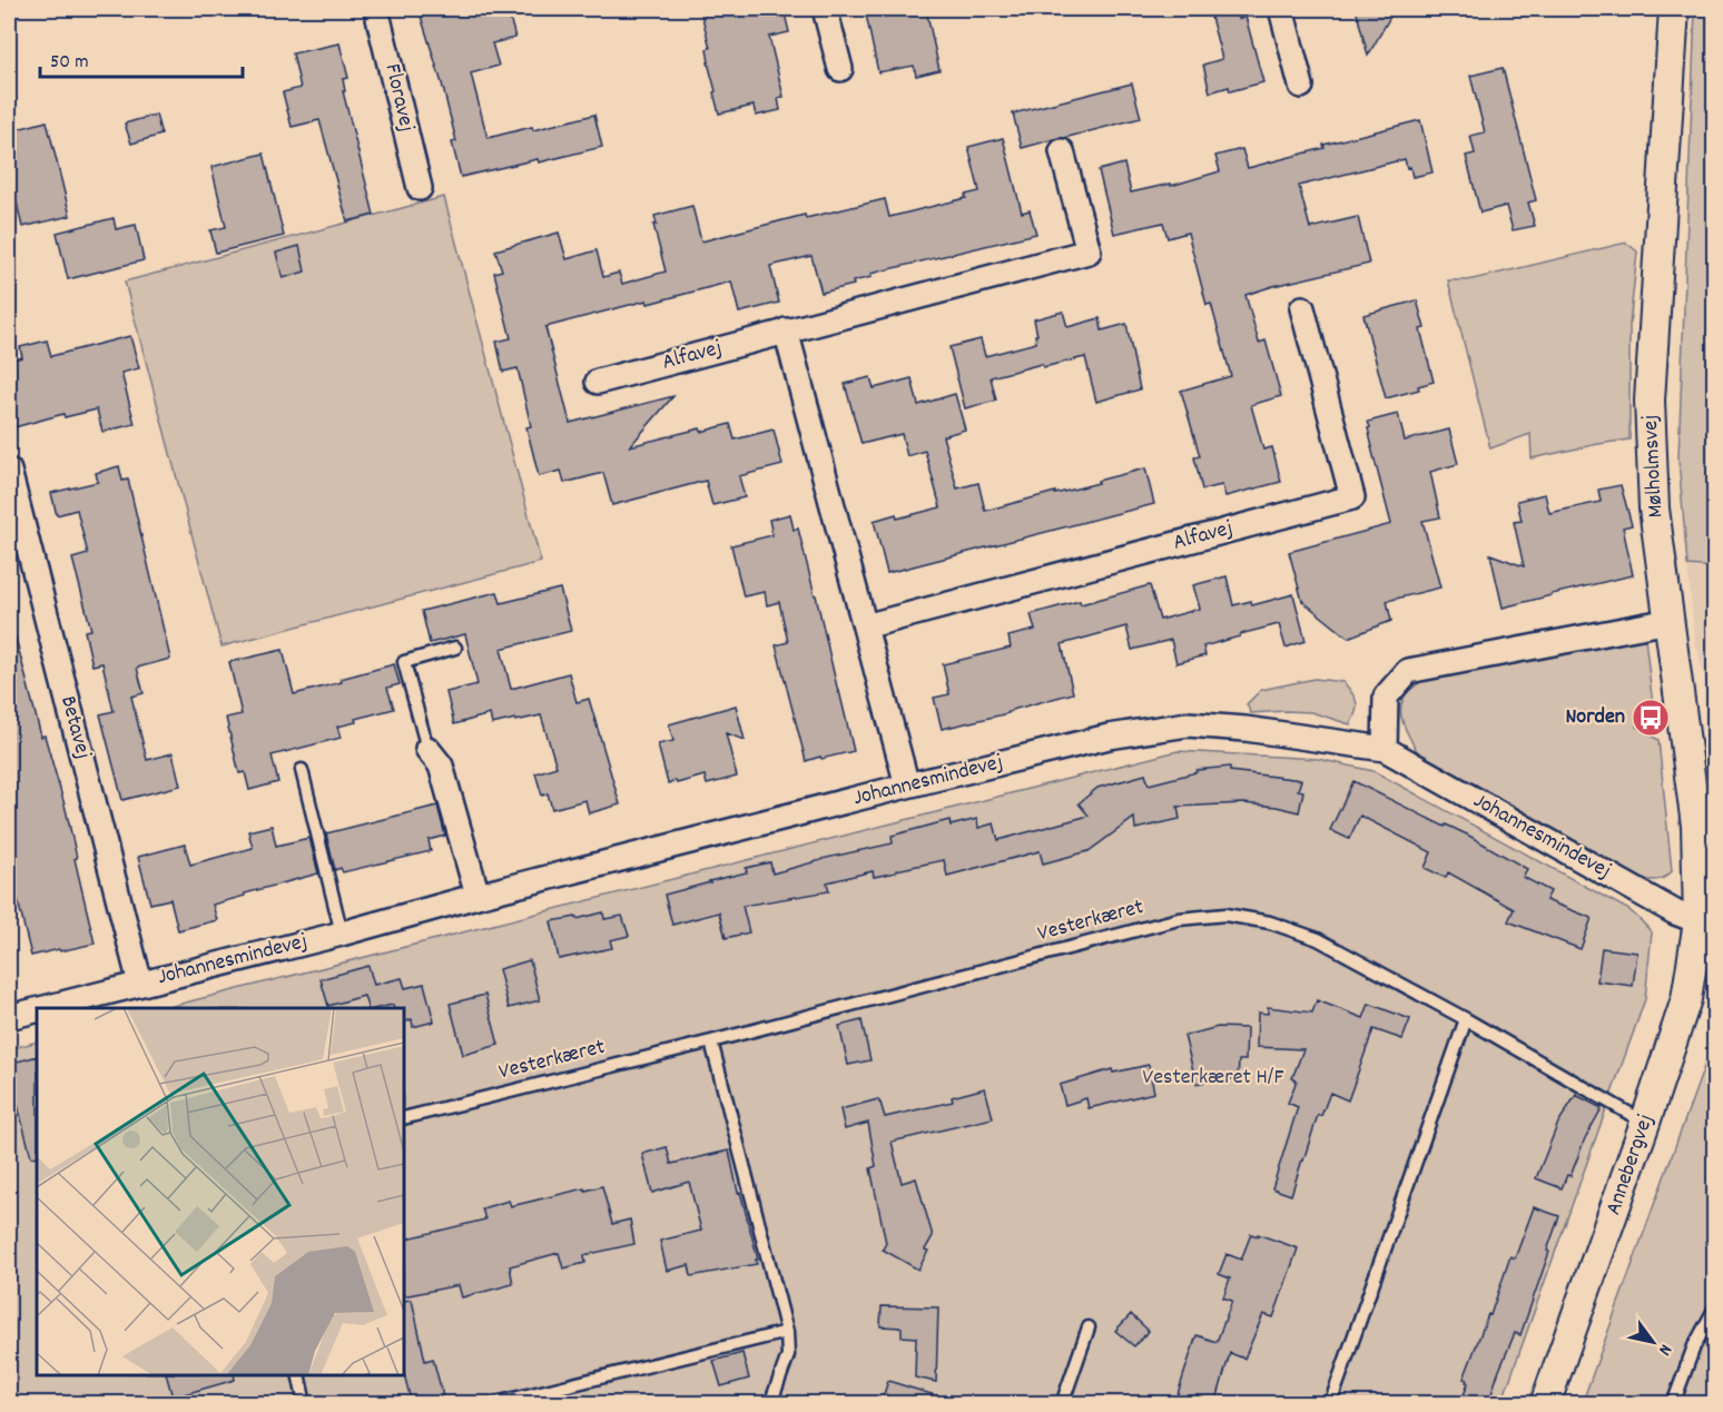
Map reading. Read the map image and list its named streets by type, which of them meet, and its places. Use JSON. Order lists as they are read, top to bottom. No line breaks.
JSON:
{"streets":{"street":["Floravej","Alfavej","Mølholmsvej","Betavej","Johannesmindevej","Annebergvej"],"lane":["Vesterkæret"]},"crossings":[["Mølholmsvej","Johannesmindevej"],["Mølholmsvej","Annebergvej"],["Betavej","Johannesmindevej"],["Johannesmindevej","Annebergvej"],["Vesterkæret","Annebergvej"]],"parks":["Vesterkæret H/F"],"places":{"bus stop":["Norden"]},"scale_bar":"50 m","north":"bottom right"}
